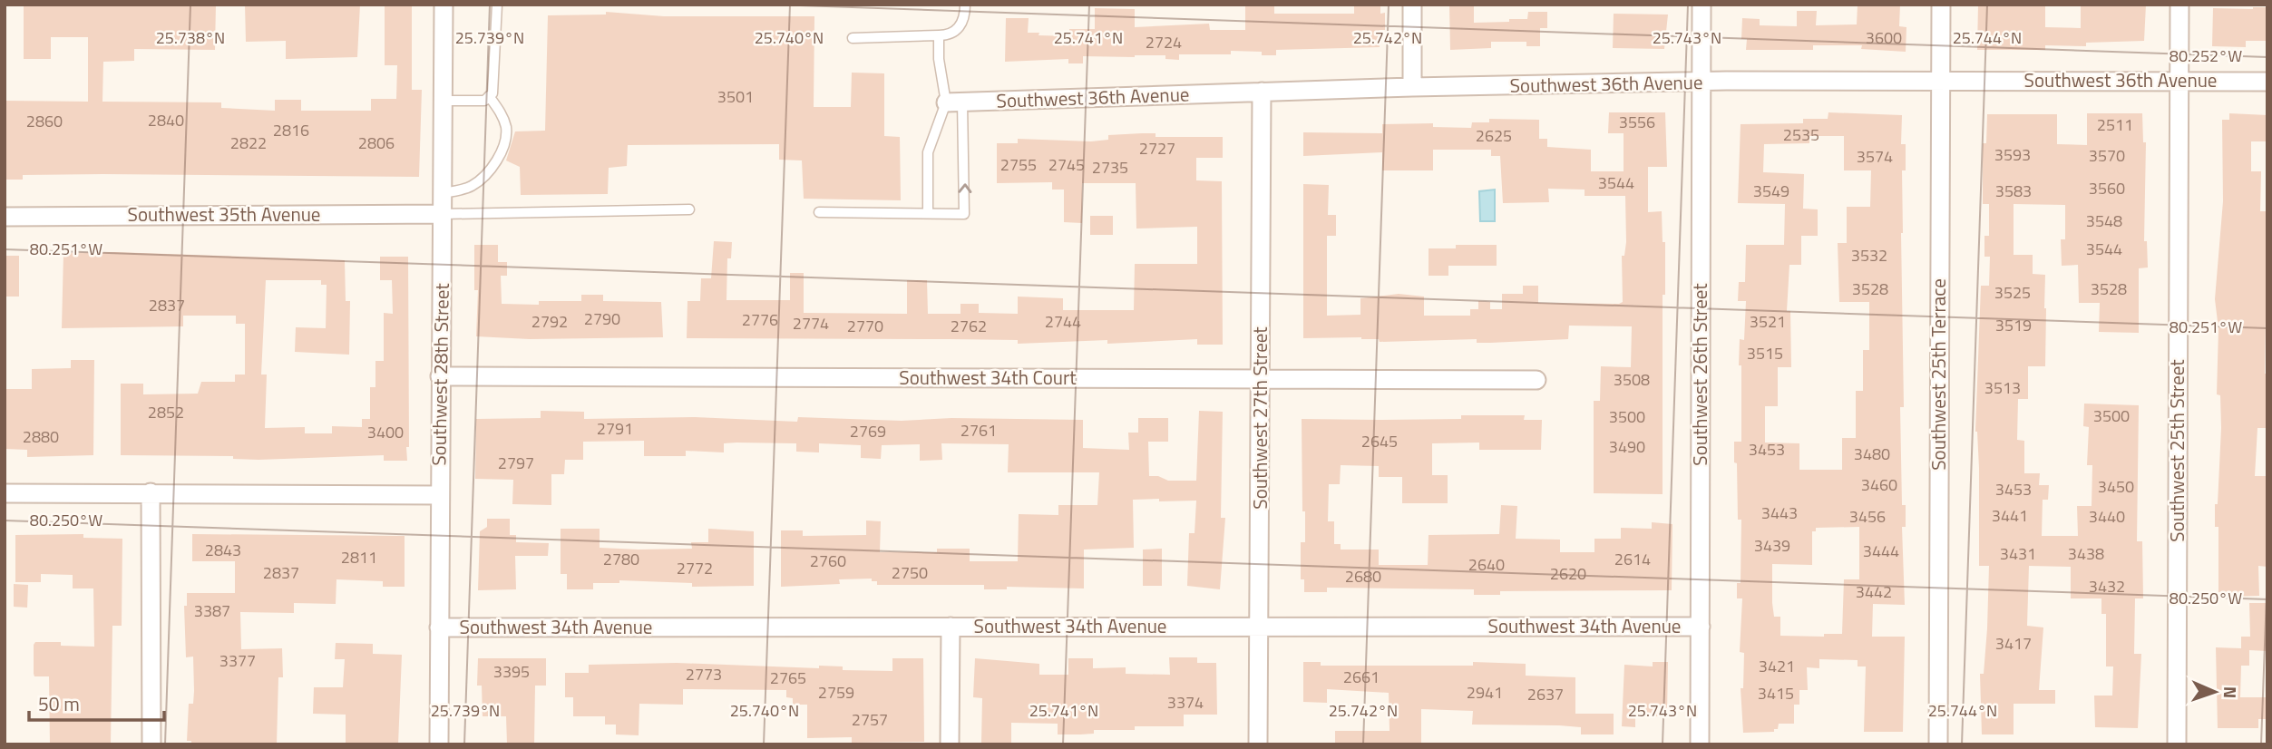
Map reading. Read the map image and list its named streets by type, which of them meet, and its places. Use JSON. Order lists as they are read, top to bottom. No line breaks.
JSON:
{"streets":{"street":["Southwest 36th Avenue","Southwest 35th Avenue","Southwest 28th Street","Southwest 26th Street","Southwest 25th Terrace","Southwest 34th Court","Southwest 27th Street","Southwest 25th Street","Southwest 34th Avenue"]},"crossings":[["Southwest 36th Avenue","Southwest 26th Street"],["Southwest 36th Avenue","Southwest 25th Terrace"],["Southwest 36th Avenue","Southwest 27th Street"],["Southwest 36th Avenue","Southwest 25th Street"],["Southwest 35th Avenue","Southwest 28th Street"],["Southwest 28th Street","Southwest 34th Court"],["Southwest 28th Street","Southwest 34th Avenue"],["Southwest 26th Street","Southwest 34th Avenue"],["Southwest 34th Court","Southwest 27th Street"],["Southwest 27th Street","Southwest 34th Avenue"]],"house_numbers":["3600","2724","3501","2840","2860","3556","2511","2816","2535","2625","2822","2806","2727","3593","3570","3574","2755","2745","2735","3544","3560","3549","3583","3548","3544","3532","3528","3528","3525","2837","2790","2776","2792","2744","3521","2774","3519","2770","2762","3515","3508","3513","2852","3500","3500","2791","2761","2769","3400","2880","2645","3490","3453","3480","2797","3460","3450","3453","3443","3441","3456","3440","3439","2843","3444","3431","3438","2811","2780","2614","2760","2640","2772","2837","2750","2620","2680","3432","3442","3387","3417","3377","3421","3395","2773","2661","2765","2759","2941","3415","2637","3374","2757"],"scale_bar":"50 m","north":"right","coordinates":["25.738°N","25.739°N","25.740°N","25.741°N","25.742°N","25.743°N","25.744°N","80.252°W","80.251°W","80.250°W"]}
